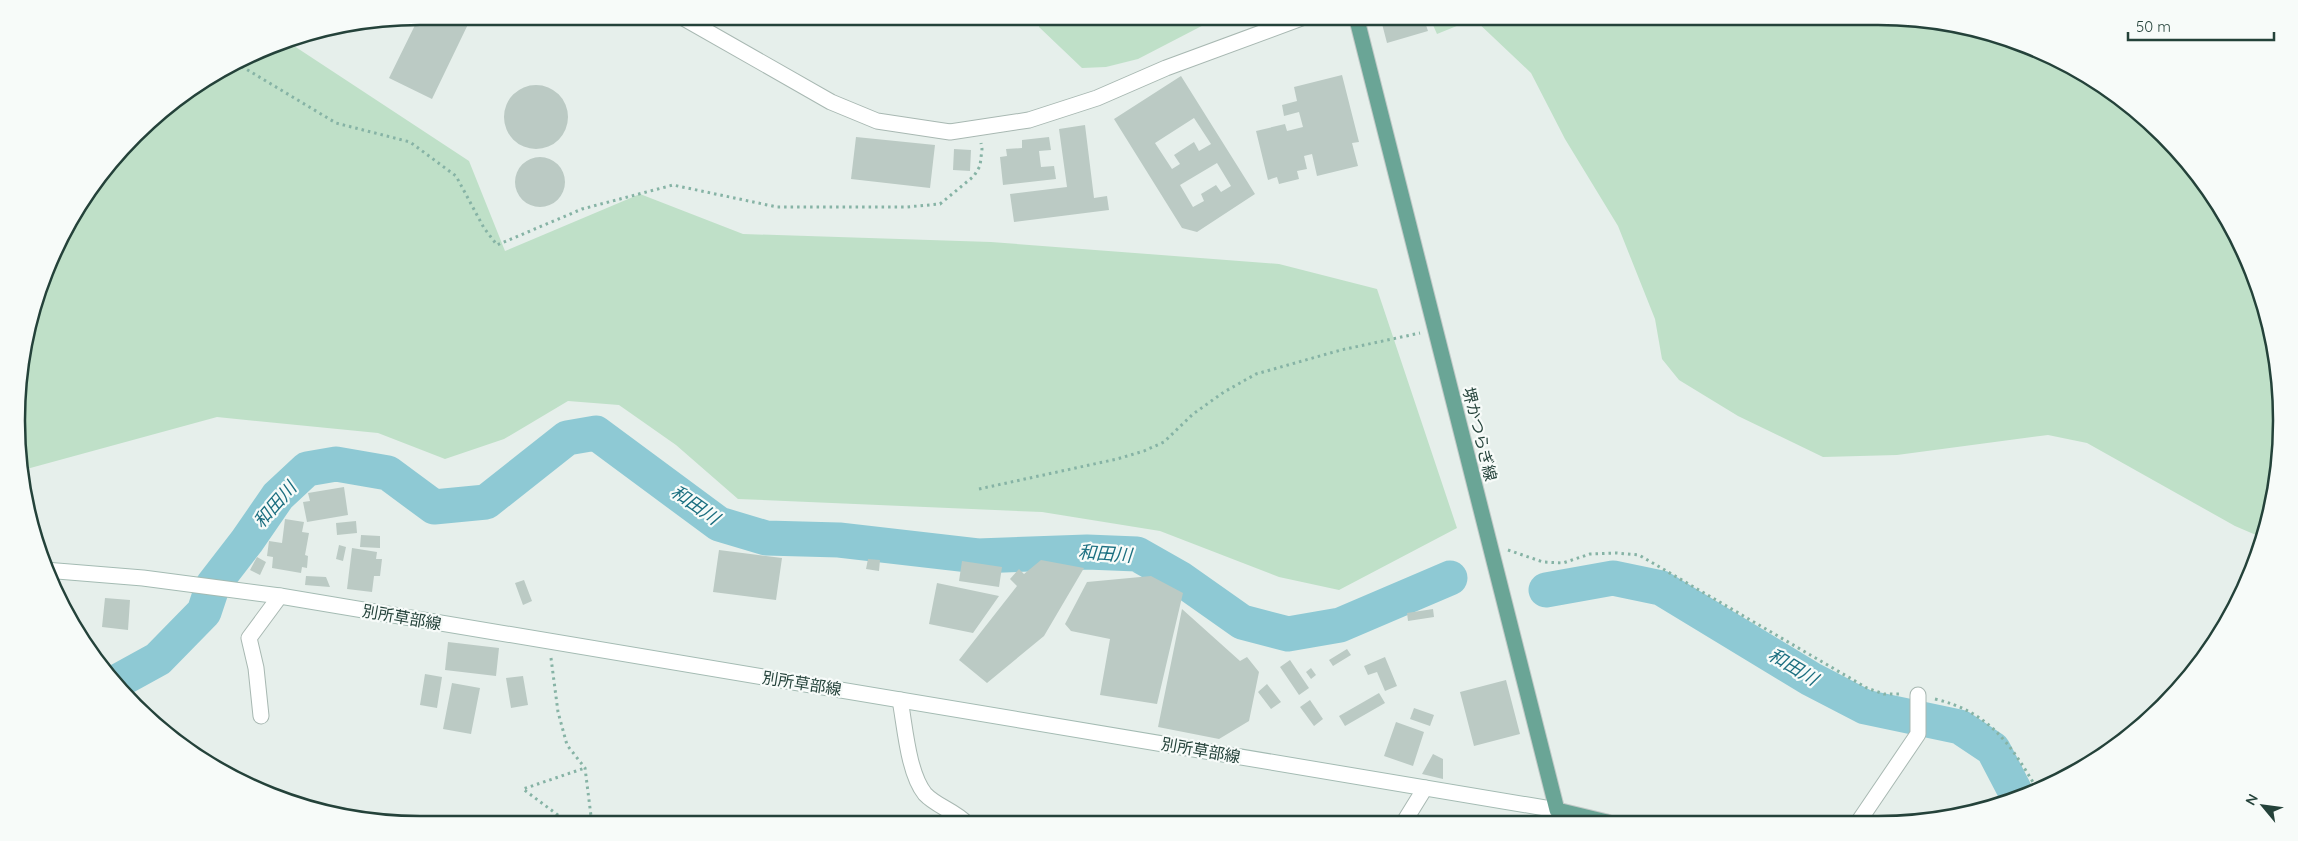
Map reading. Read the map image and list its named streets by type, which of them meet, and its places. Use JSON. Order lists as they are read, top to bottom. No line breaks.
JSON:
{"streets":{"main road":["堺かつらぎ線","別所草部線"]},"crossings":[["堺かつらぎ線","別所草部線"]],"water":["和田川"],"scale_bar":"50 m","north":"top left"}
